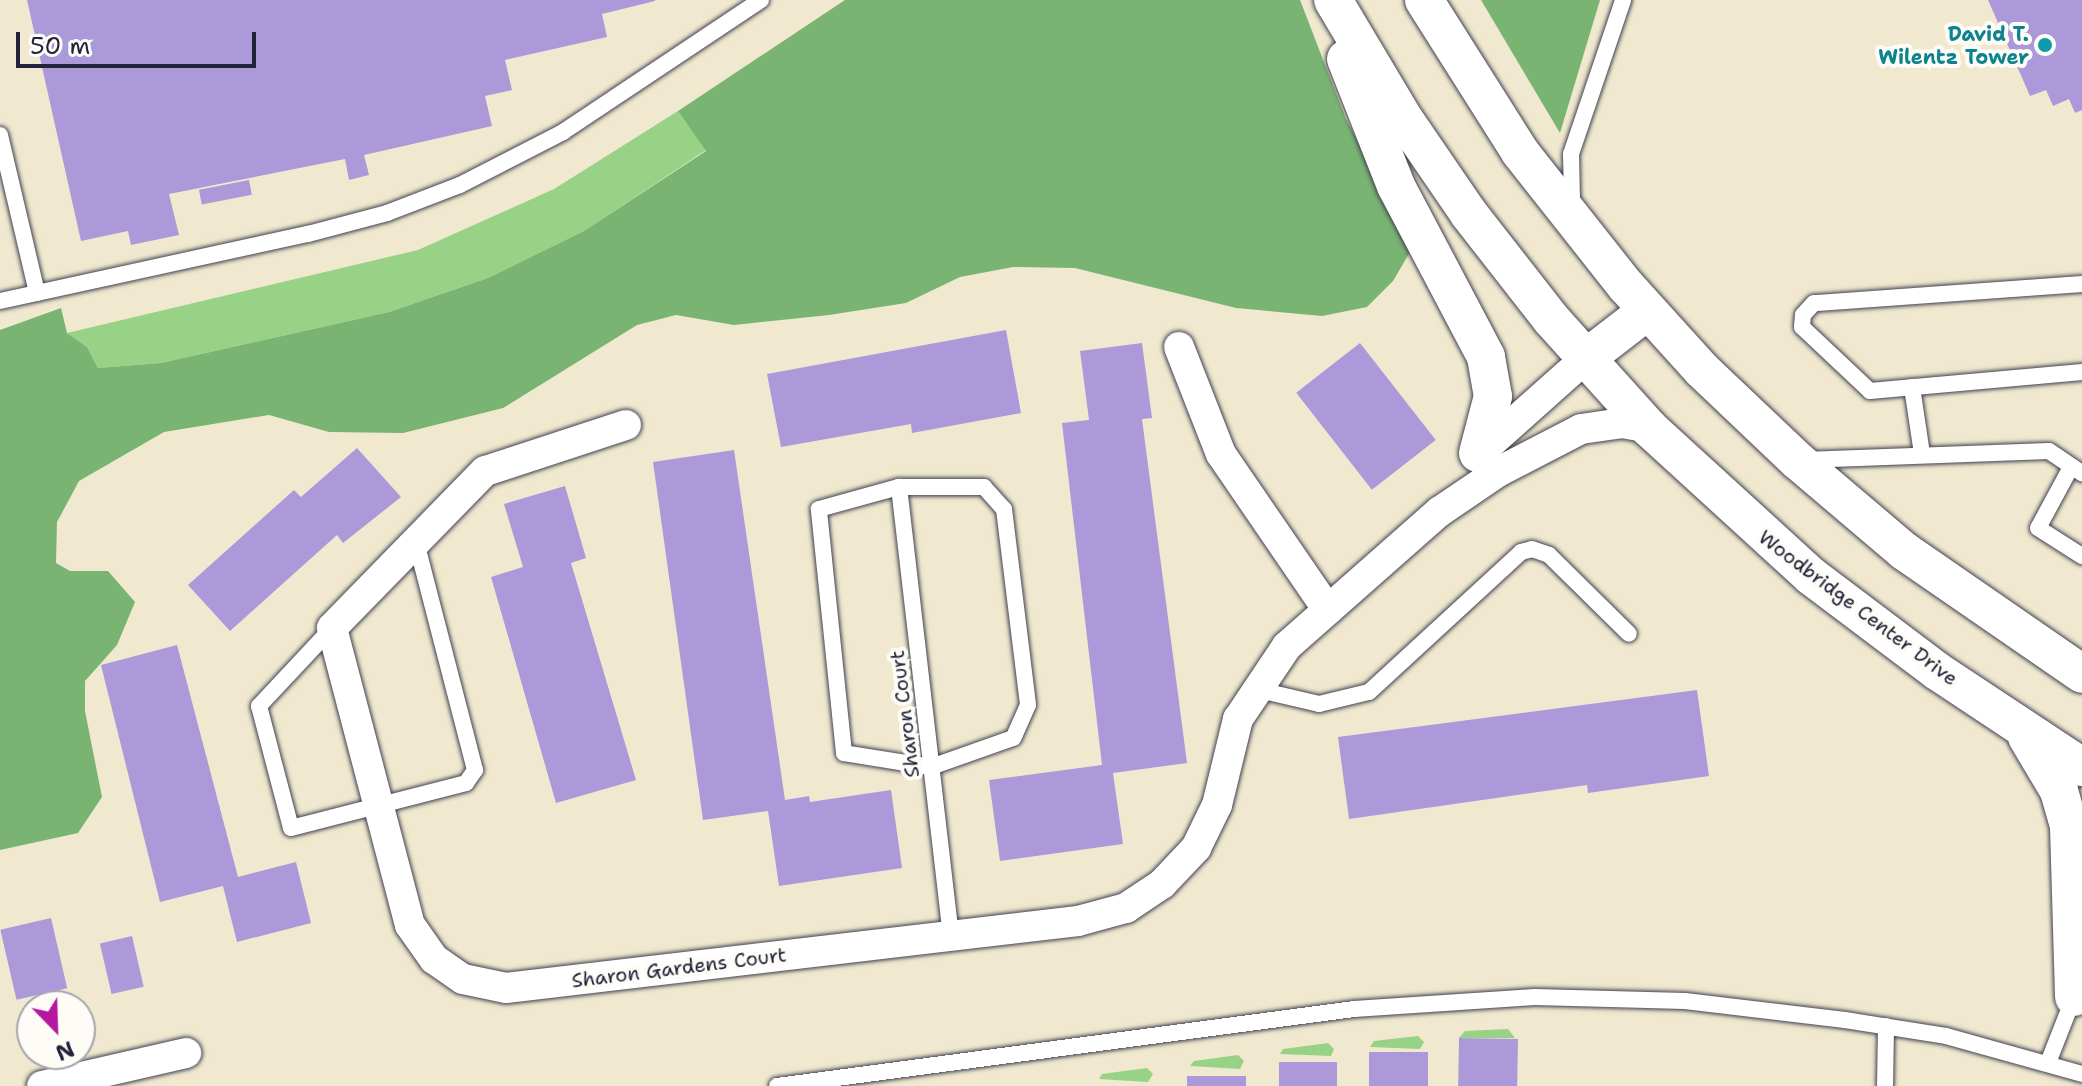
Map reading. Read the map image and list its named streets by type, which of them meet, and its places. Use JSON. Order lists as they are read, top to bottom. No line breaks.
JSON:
{"streets":{"street":["Woodbridge Center Drive","Sharon Gardens Court"],"lane":["Sharon Court"]},"crossings":[["Woodbridge Center Drive","Sharon Gardens Court"],["Sharon Court","Sharon Gardens Court"]],"places":["David T. Wilentz Tower"],"scale_bar":"50 m","north":"bottom right"}
